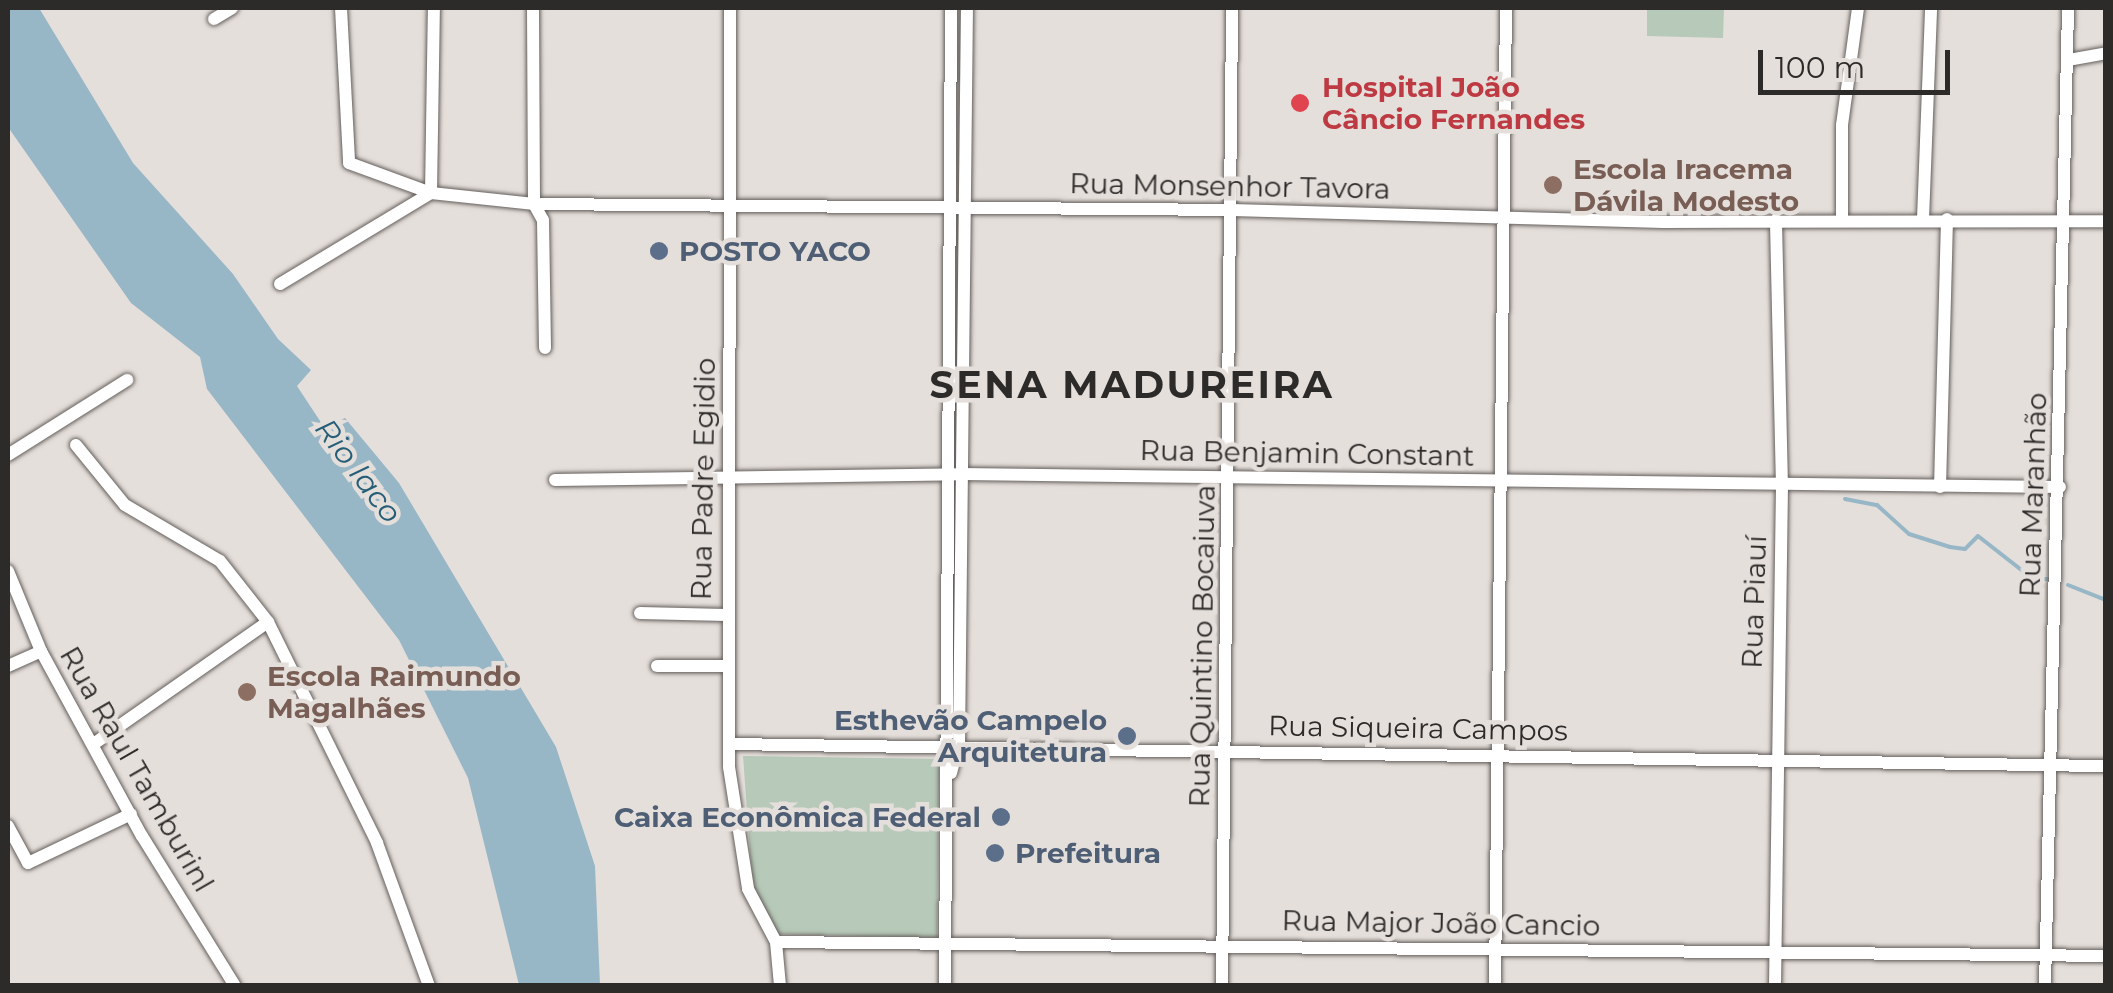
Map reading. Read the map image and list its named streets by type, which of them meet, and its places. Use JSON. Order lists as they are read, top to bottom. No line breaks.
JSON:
{"streets":{"street":["Rua Monsenhor Tavora","Rua Benjamin Constant","Rua Padre Egidio","Rua Maranhão","Rua Piauí","Rua Quintino Bocaiuva","Rua Siqueira Campos","Rua Raul Tamburinl","Rua Major João Cancio"]},"crossings":[["Rua Monsenhor Tavora","Rua Padre Egidio"],["Rua Monsenhor Tavora","Rua Maranhão"],["Rua Monsenhor Tavora","Rua Piauí"],["Rua Monsenhor Tavora","Rua Quintino Bocaiuva"],["Rua Benjamin Constant","Rua Padre Egidio"],["Rua Benjamin Constant","Rua Maranhão"],["Rua Benjamin Constant","Rua Piauí"],["Rua Benjamin Constant","Rua Quintino Bocaiuva"],["Rua Padre Egidio","Rua Siqueira Campos"],["Rua Padre Egidio","Rua Major João Cancio"],["Rua Maranhão","Rua Siqueira Campos"],["Rua Maranhão","Rua Major João Cancio"],["Rua Piauí","Rua Siqueira Campos"],["Rua Piauí","Rua Major João Cancio"],["Rua Quintino Bocaiuva","Rua Siqueira Campos"],["Rua Quintino Bocaiuva","Rua Major João Cancio"]],"districts":["SENA MADUREIRA"],"water":["Rio Iaco"],"places":["Hospital João Câncio Fernandes","Escola Iracema Dávila Modesto","POSTO YACO","Escola Raimundo Magalhães","Esthevão Campelo Arquitetura","Caixa Econômica Federal","Prefeitura"],"scale_bar":"100 m"}
